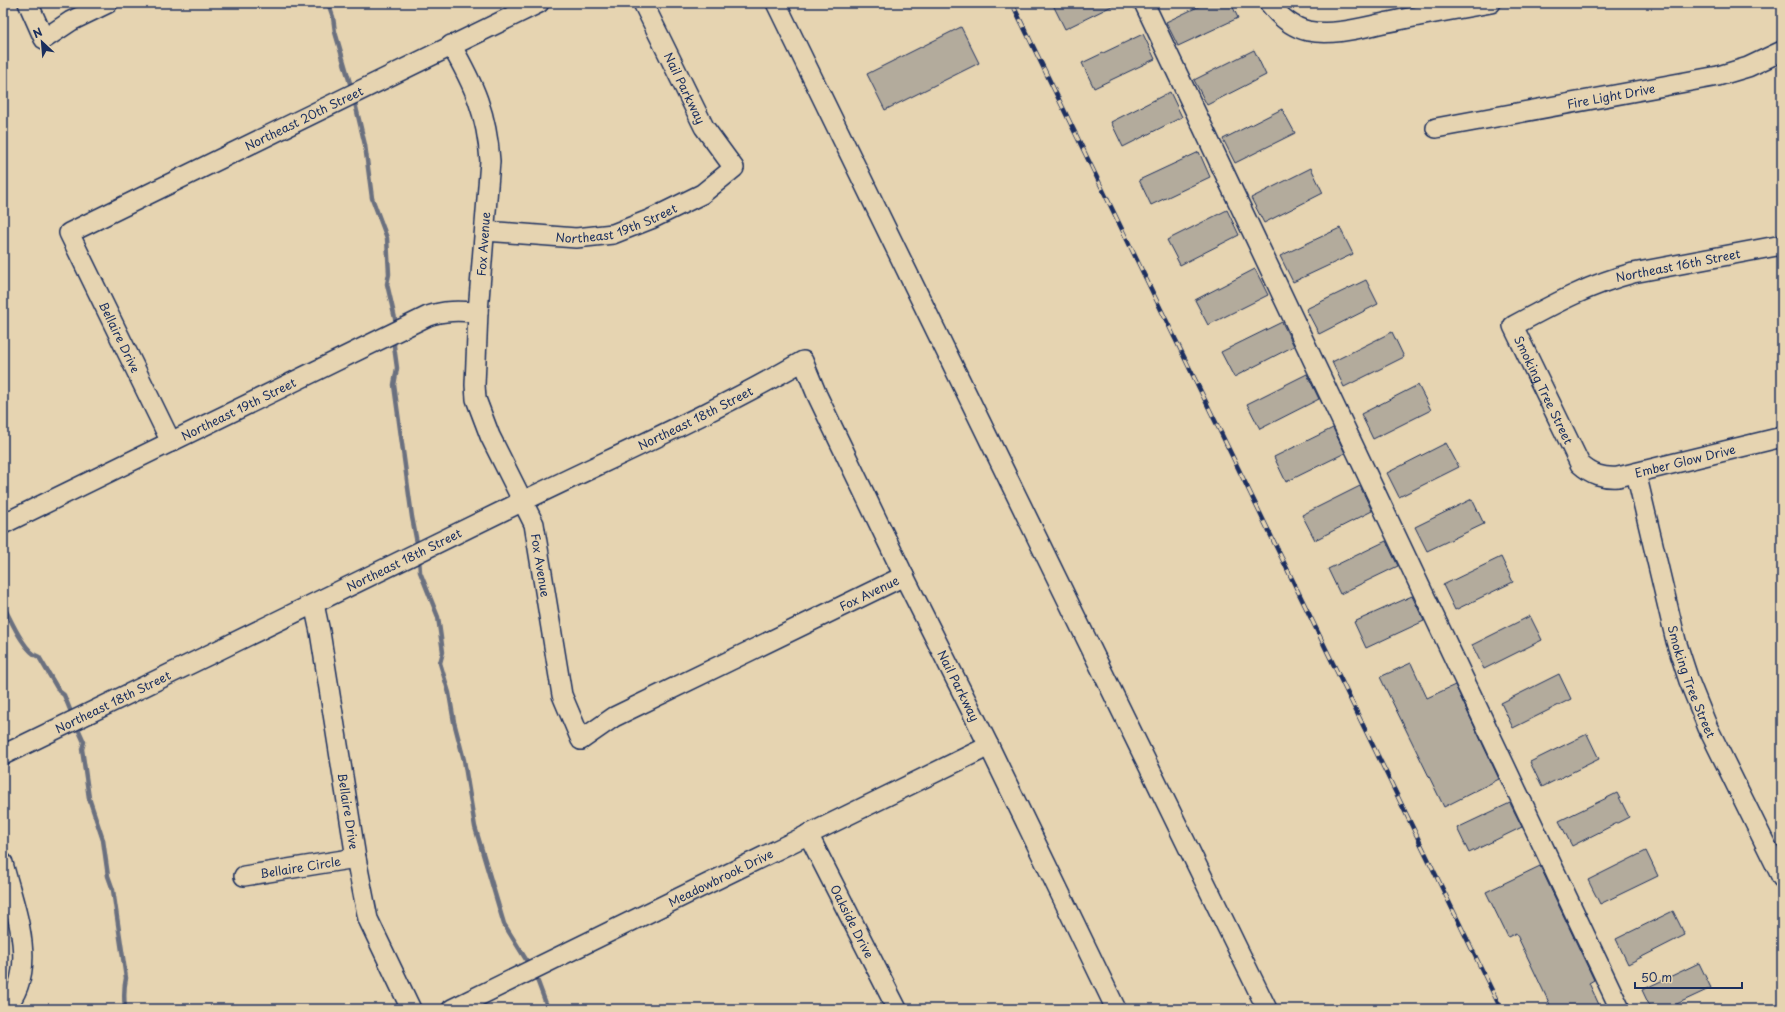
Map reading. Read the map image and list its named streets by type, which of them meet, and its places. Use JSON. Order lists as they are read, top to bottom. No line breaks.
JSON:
{"streets":{"street":["Nail Parkway","Fire Light Drive","Northeast 20th Street","Northeast 19th Street","Fox Avenue","Northeast 16th Street","Bellaire Drive","Smoking Tree Street","Northeast 18th Street","Ember Glow Drive","Bellaire Circle","Meadowbrook Drive","Oakside Drive"]},"crossings":[["Nail Parkway","Northeast 19th Street"],["Nail Parkway","Fox Avenue"],["Nail Parkway","Northeast 18th Street"],["Nail Parkway","Meadowbrook Drive"],["Northeast 20th Street","Fox Avenue"],["Northeast 20th Street","Bellaire Drive"],["Northeast 19th Street","Fox Avenue"],["Northeast 19th Street","Bellaire Drive"],["Fox Avenue","Northeast 18th Street"],["Northeast 16th Street","Smoking Tree Street"],["Bellaire Drive","Northeast 18th Street"],["Bellaire Drive","Bellaire Circle"],["Smoking Tree Street","Ember Glow Drive"],["Meadowbrook Drive","Oakside Drive"]],"scale_bar":"50 m","north":"top left"}
